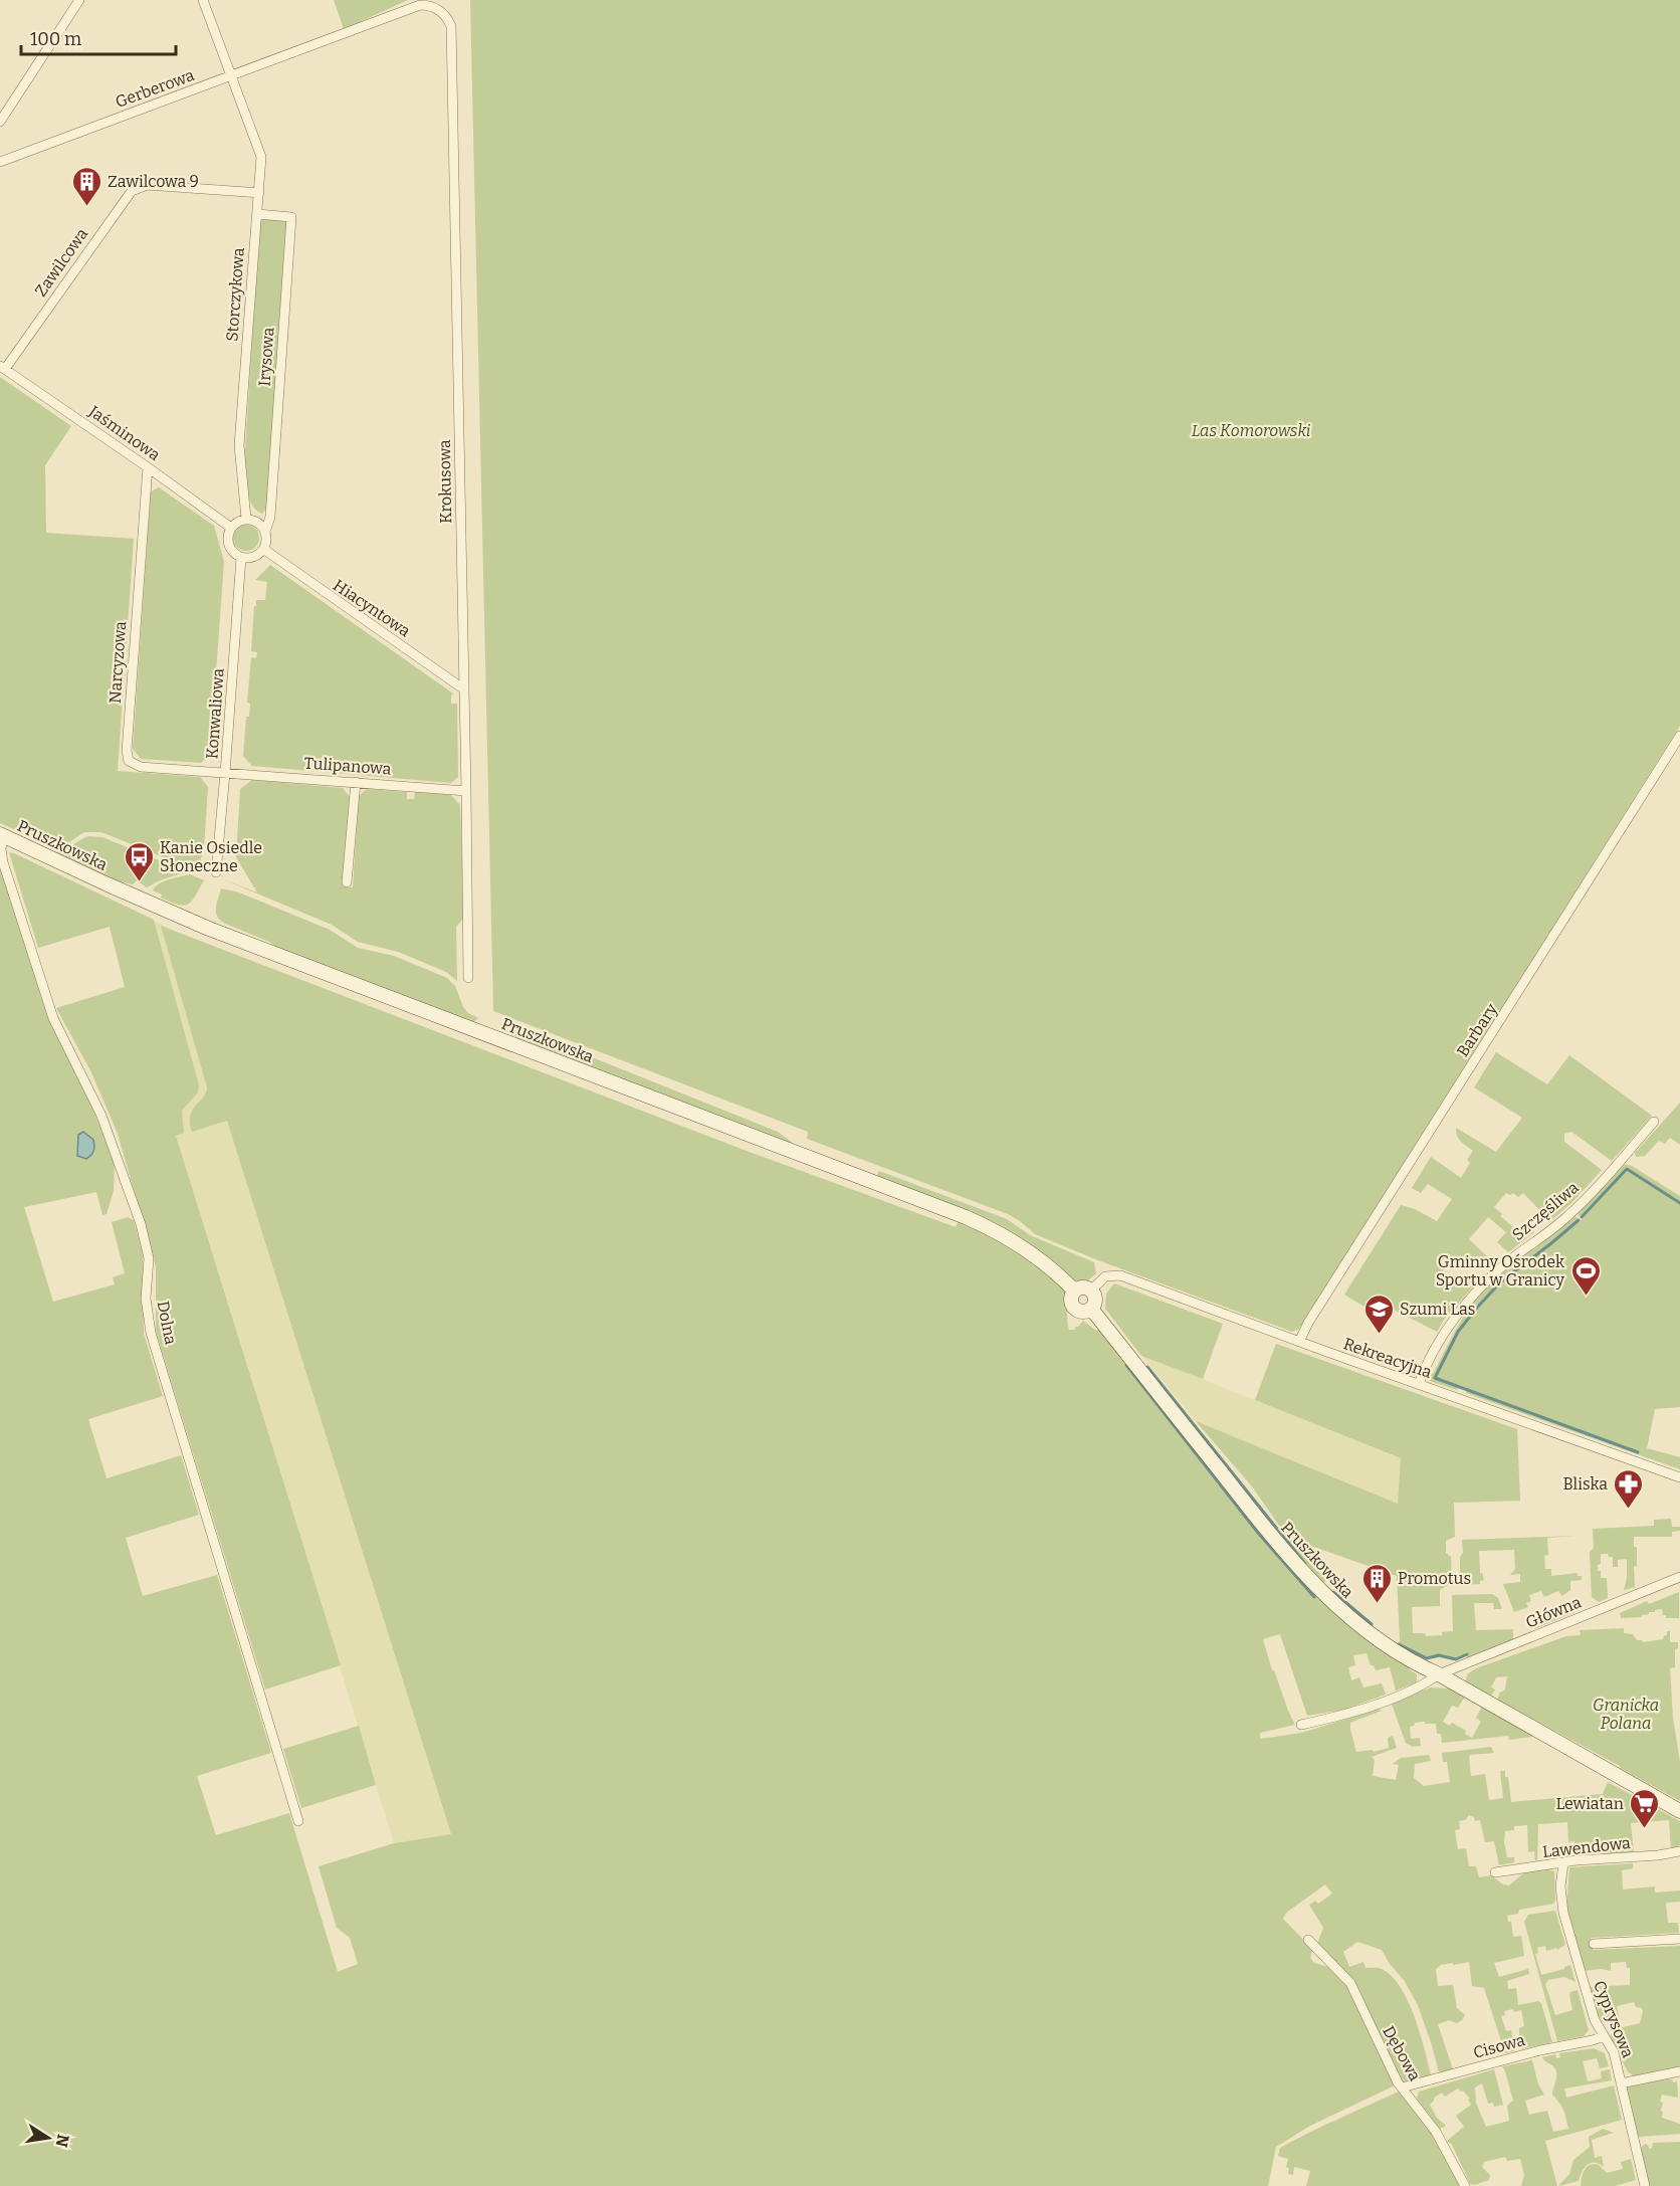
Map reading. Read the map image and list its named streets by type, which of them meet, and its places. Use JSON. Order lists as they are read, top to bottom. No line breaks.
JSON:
{"streets":{"street":["Gerberowa","Zawilcowa","Storczykowa","Irysowa","Jaśminowa","Krokusowa","Hiacyntowa","Narcyzowa","Konwaliowa","Tulipanowa","Pruszkowska","Barbary","Szczęśliwa","Dolna","Rekreacyjna","Główna","Lawendowa","Cyprysowa","Cisowa","Dębowa"]},"crossings":[["Gerberowa","Storczykowa"],["Gerberowa","Krokusowa"],["Zawilcowa","Storczykowa"],["Zawilcowa","Jaśminowa"],["Storczykowa","Irysowa"],["Storczykowa","Jaśminowa"],["Storczykowa","Hiacyntowa"],["Storczykowa","Konwaliowa"],["Irysowa","Jaśminowa"],["Irysowa","Hiacyntowa"],["Irysowa","Konwaliowa"],["Jaśminowa","Hiacyntowa"],["Jaśminowa","Narcyzowa"],["Jaśminowa","Konwaliowa"],["Krokusowa","Hiacyntowa"],["Krokusowa","Tulipanowa"],["Hiacyntowa","Konwaliowa"],["Narcyzowa","Konwaliowa"],["Narcyzowa","Tulipanowa"],["Konwaliowa","Tulipanowa"],["Pruszkowska","Dolna"],["Pruszkowska","Rekreacyjna"],["Pruszkowska","Główna"],["Barbary","Rekreacyjna"],["Szczęśliwa","Rekreacyjna"],["Lawendowa","Cyprysowa"],["Cyprysowa","Cisowa"],["Cisowa","Dębowa"]],"parks":["Las Komorowski","Granicka Polana"],"places":{"building":["Zawilcowa 9","Promotus"],"bus stop":["Kanie Osiedle Słoneczne"],"sports":["Gminny Ośrodek Sportu w Granicy"],"school or university":["Szumi Las"],"pharmacy":["Bliska"],"supermarket":["Lewiatan"]},"scale_bar":"100 m","north":"right"}
